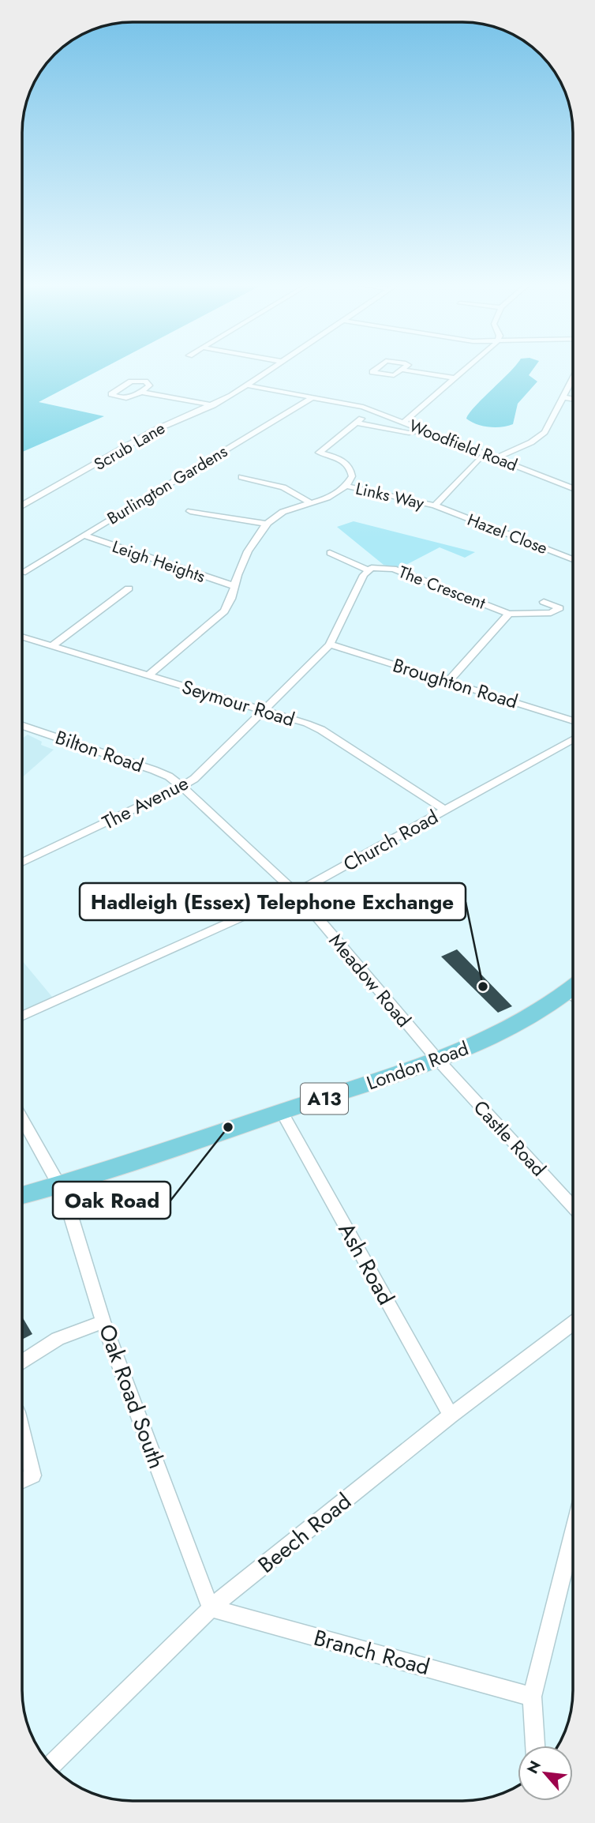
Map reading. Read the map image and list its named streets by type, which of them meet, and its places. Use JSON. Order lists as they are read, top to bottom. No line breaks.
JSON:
{"streets":{"main road":["London Road","A13"],"street":["Woodfield Road","Scrub Lane","Burlington Gardens","Links Way","Hazel Close","Leigh Heights","The Crescent","Broughton Road","Seymour Road","Bilton Road","The Avenue","Church Road","Meadow Road","Castle Road","Ash Road","Oak Road South","Beech Road","Branch Road"]},"crossings":[["Woodfield Road","Scrub Lane"],["Woodfield Road","Burlington Gardens"],["Burlington Gardens","Leigh Heights"],["Links Way","Hazel Close"],["The Crescent","Broughton Road"],["Broughton Road","The Avenue"],["Seymour Road","The Avenue"],["Seymour Road","Church Road"],["Bilton Road","The Avenue"],["Bilton Road","Meadow Road"],["The Avenue","Meadow Road"],["Church Road","Meadow Road"],["Meadow Road","London Road"],["Meadow Road","Castle Road"],["London Road","A13"],["London Road","Castle Road"],["London Road","Ash Road"],["London Road","Oak Road South"],["A13","Oak Road South"],["Ash Road","Beech Road"],["Oak Road South","Beech Road"],["Oak Road South","Branch Road"],["Beech Road","Branch Road"]],"places":["Hadleigh (Essex) Telephone Exchange","Oak Road"],"north":"top left"}
